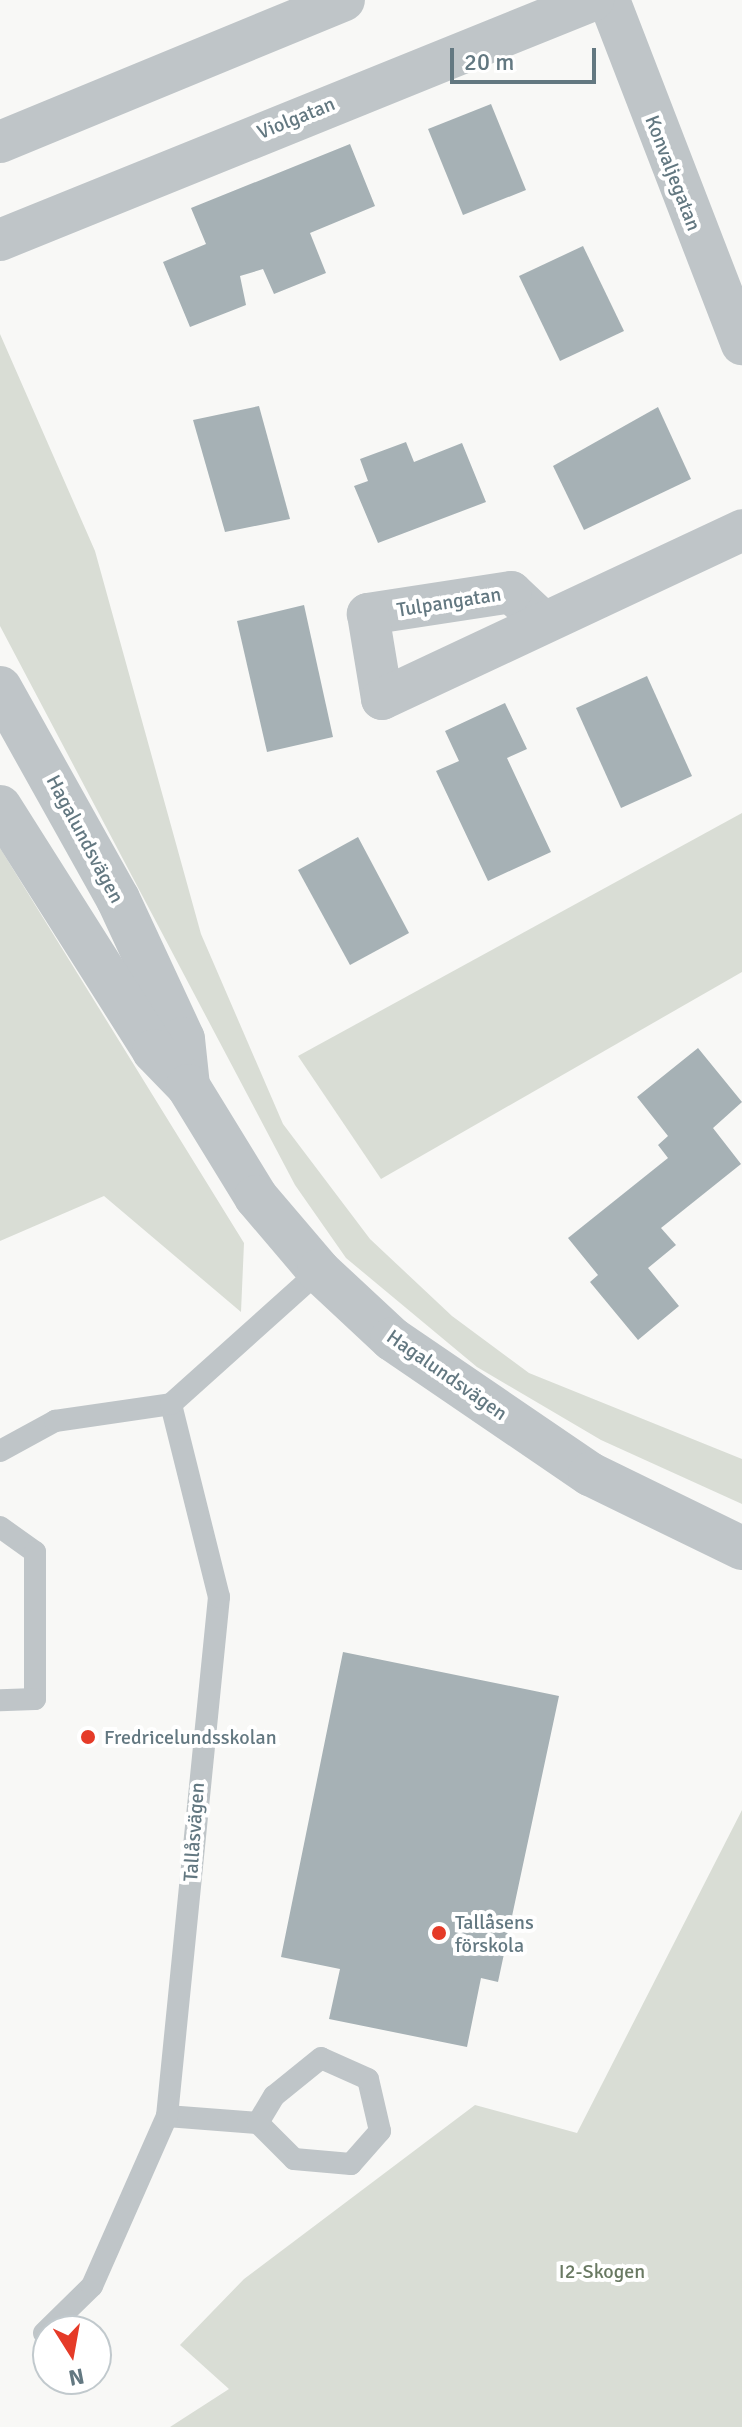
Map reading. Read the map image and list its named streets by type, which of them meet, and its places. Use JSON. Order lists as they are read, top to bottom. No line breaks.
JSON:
{"streets":{"street":["Violgatan","Konvaljegatan","Hagalundsvägen"],"lane":["Tallåsvägen"]},"parks":["I2-Skogen"],"places":["Fredricelundsskolan","Tallåsens förskola"],"scale_bar":"20 m","north":"bottom"}
